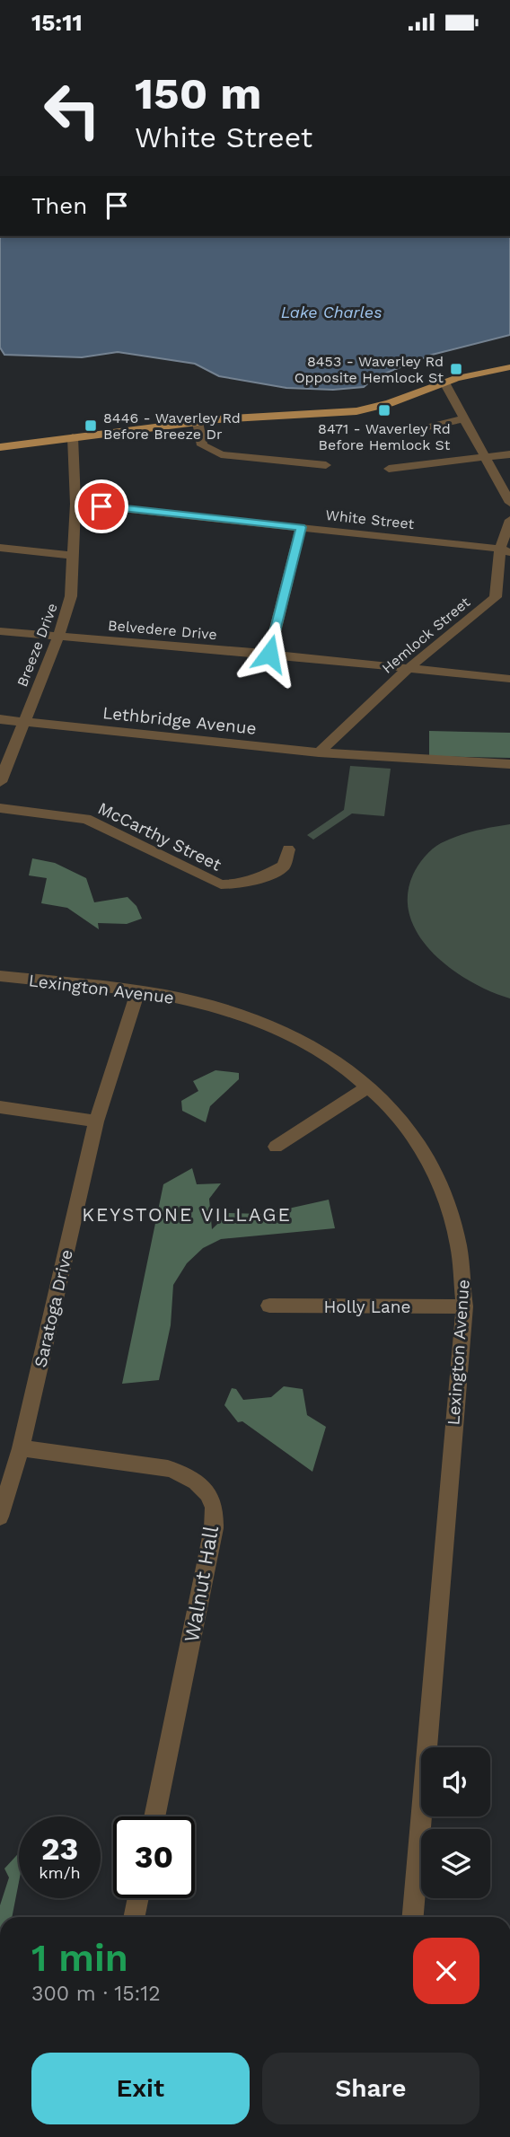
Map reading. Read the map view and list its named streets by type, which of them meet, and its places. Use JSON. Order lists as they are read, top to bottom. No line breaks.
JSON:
{"streets":{"street":["White Street","Belvedere Drive","Hemlock Street","Breeze Drive","Lethbridge Avenue","McCarthy Street","Lexington Avenue","Holly Lane","Saratoga Drive","Walnut Hall"]},"crossings":[["White Street","Hemlock Street"],["White Street","Breeze Drive"],["Belvedere Drive","Hemlock Street"],["Belvedere Drive","Breeze Drive"],["Hemlock Street","Lethbridge Avenue"],["Breeze Drive","Lethbridge Avenue"],["Lexington Avenue","Holly Lane"],["Lexington Avenue","Saratoga Drive"],["Saratoga Drive","Walnut Hall"]],"districts":["KEYSTONE VILLAGE"],"water":["Lake Charles"],"places":{"transit":["8453 - Waverley Rd Opposite Hemlock St","8471 - Waverley Rd Before Hemlock St","8446 - Waverley Rd Before Breeze Dr"]},"page":{"status":"15:11","turn":["150 m","White Street"],"then":"Then","speed":"23 km/h","limit":"30","heading":["1 min","300 m · 15:12"],"buttons":["Exit","Share"]}}
